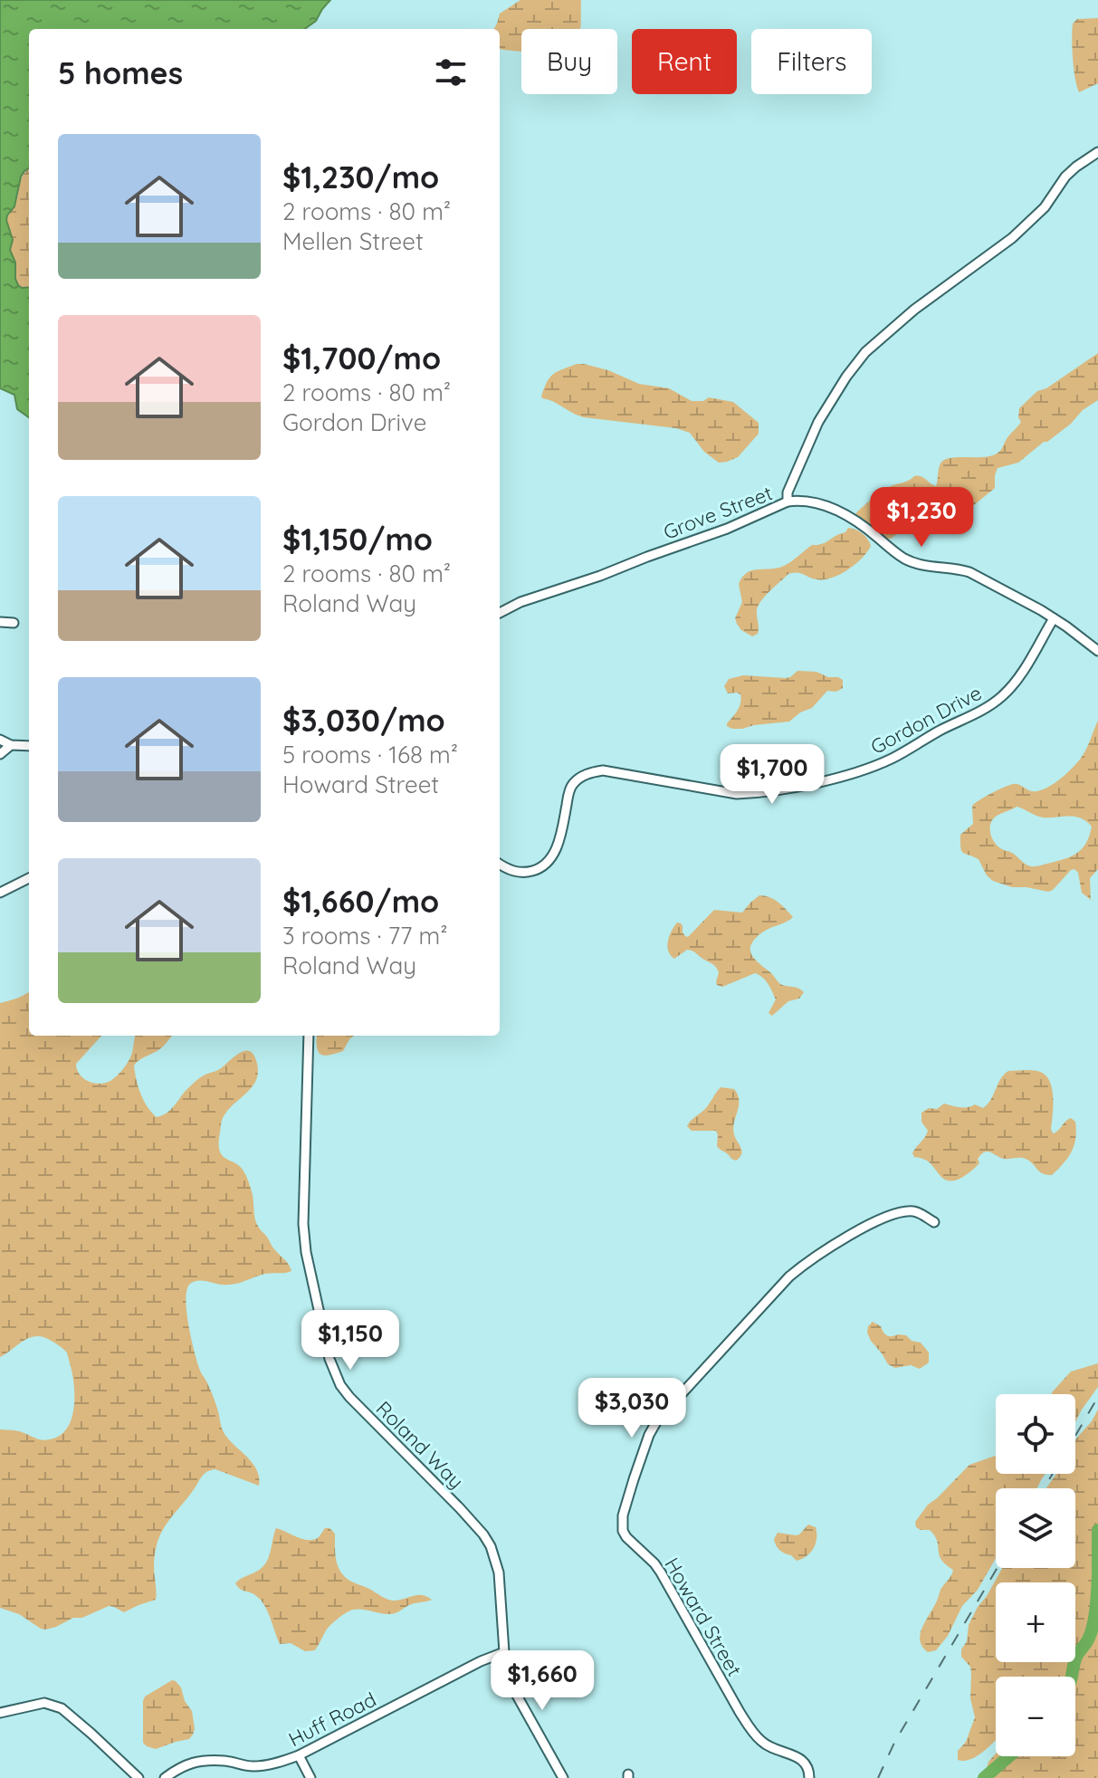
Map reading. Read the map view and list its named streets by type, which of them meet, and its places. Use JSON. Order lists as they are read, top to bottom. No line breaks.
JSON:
{"streets":{"street":["Grove Street","Gordon Drive","Roland Way","Howard Street","Huff Road"]},"crossings":[["Roland Way","Huff Road"]],"page":{"chip":["Buy","Rent","Filters"],"heading":"5 homes","list":[{"name":"$1,230/mo","note":"2 rooms · 80 m² · Mellen Street"},{"name":"$1,700/mo","note":"2 rooms · 80 m² · Gordon Drive"},{"name":"$1,150/mo","note":"2 rooms · 80 m² · Roland Way"},{"name":"$3,030/mo","note":"5 rooms · 168 m² · Howard Street"},{"name":"$1,660/mo","note":"3 rooms · 77 m² · Roland Way"}],"price":["$1,230","$1,700","$1,150","$3,030","$1,660"],"map_buttons":["+","−"]}}
